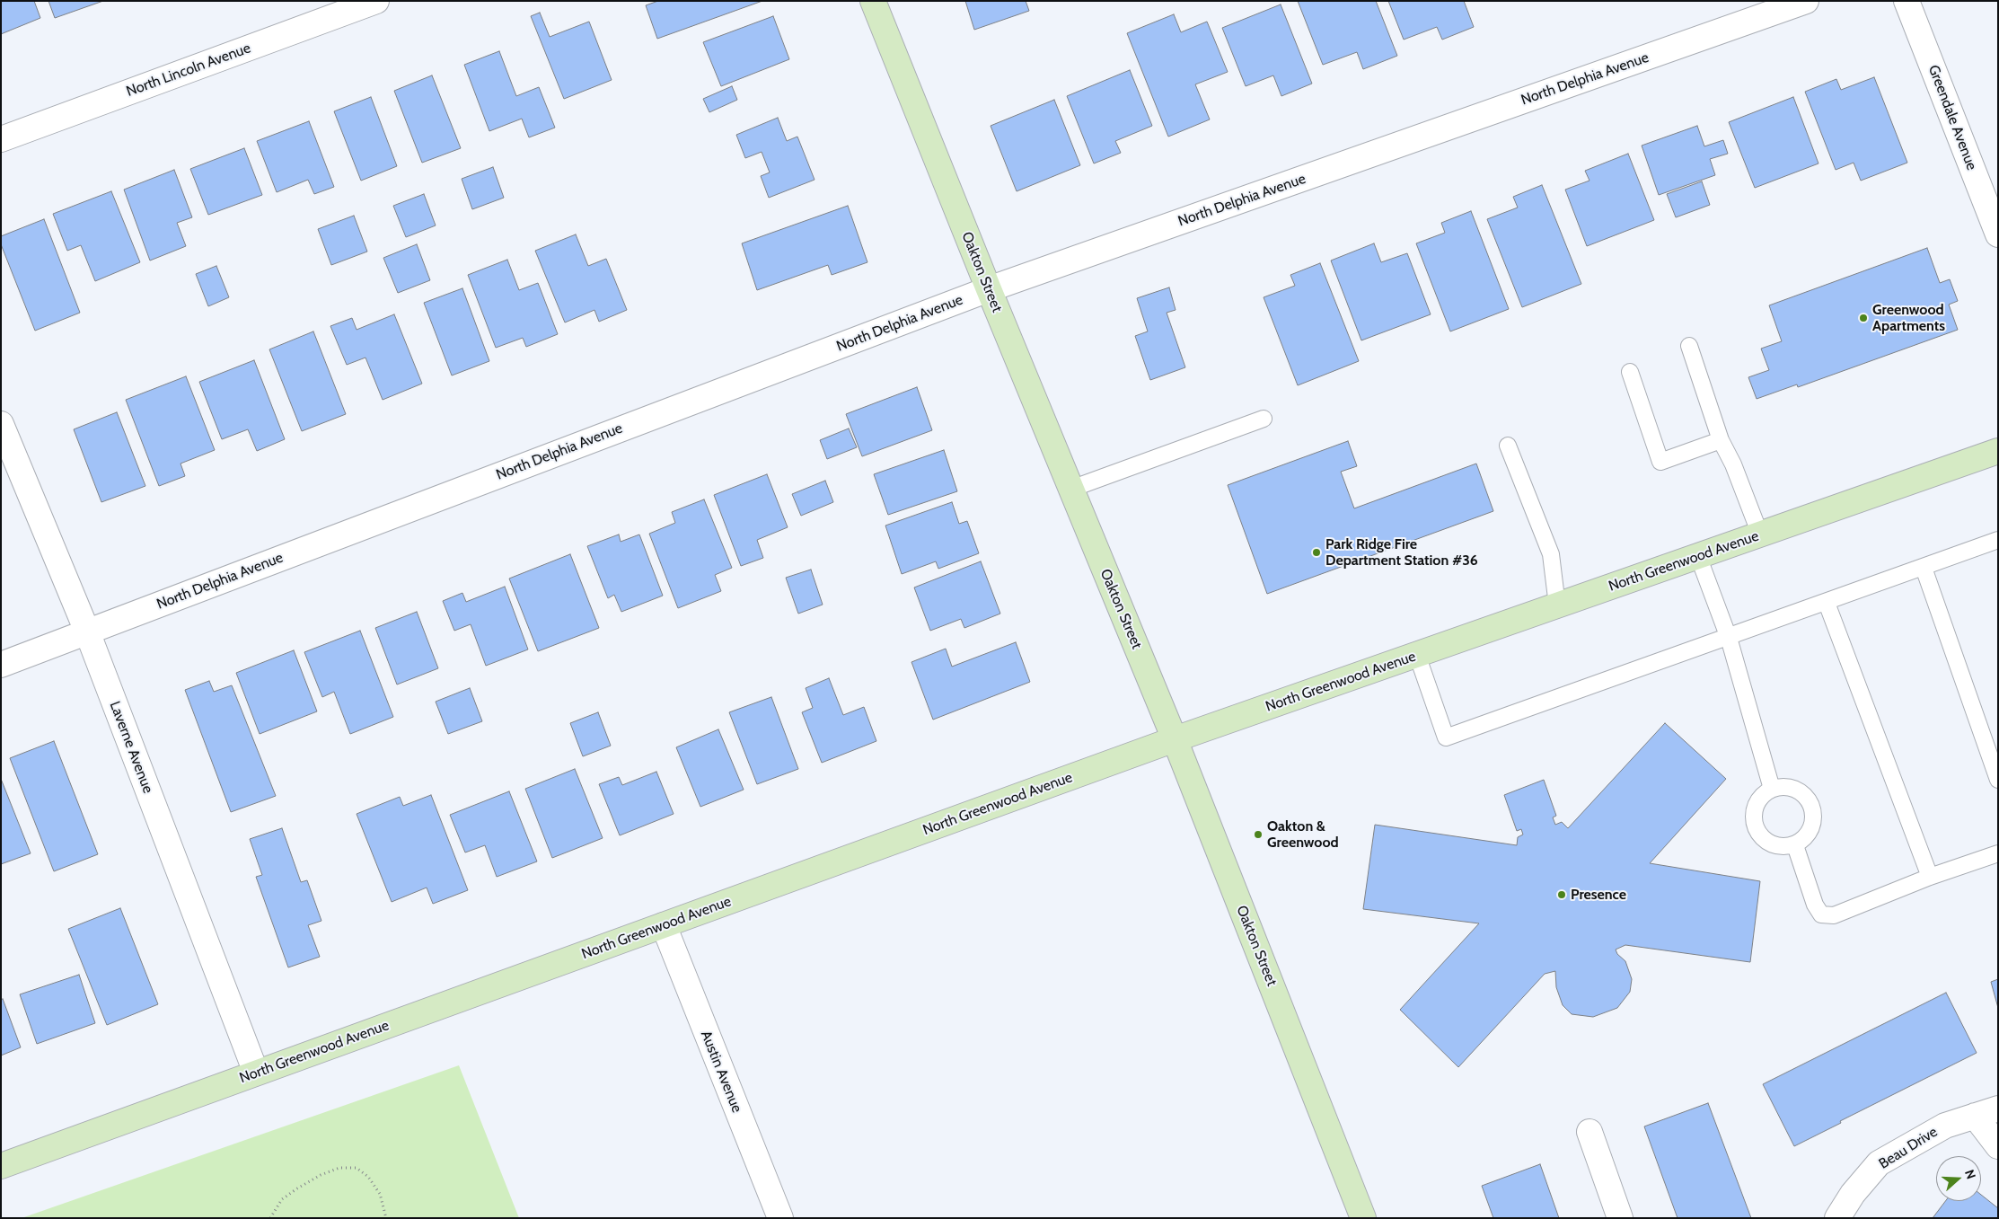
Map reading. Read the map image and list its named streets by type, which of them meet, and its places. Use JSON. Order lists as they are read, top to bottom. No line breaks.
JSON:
{"streets":{"main road":["Oakton Street","North Greenwood Avenue"],"street":["North Lincoln Avenue","North Delphia Avenue","Greendale Avenue","Laverne Avenue","Austin Avenue","Beau Drive"]},"crossings":[["North Delphia Avenue","Oakton Street"],["North Delphia Avenue","Laverne Avenue"],["Oakton Street","North Greenwood Avenue"],["North Greenwood Avenue","Laverne Avenue"],["North Greenwood Avenue","Austin Avenue"]],"places":["Greenwood Apartments","Park Ridge Fire Department Station #36","Oakton & Greenwood","Presence"],"north":"right"}
